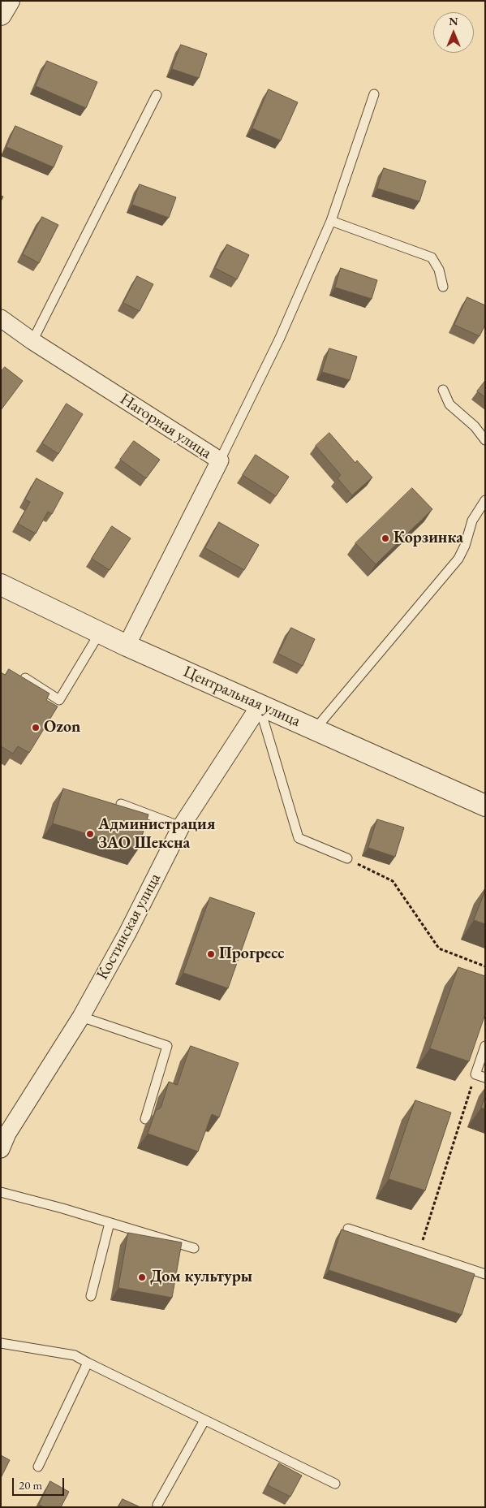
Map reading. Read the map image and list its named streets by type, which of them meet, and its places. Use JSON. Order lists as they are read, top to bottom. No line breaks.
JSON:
{"streets":{"street":["Нагорная улица","Центральная улица","Костинская улица"]},"crossings":[["Нагорная улица","Центральная улица"],["Центральная улица","Костинская улица"]],"places":["Корзинка","Ozon","Администрация ЗАО Шексна","Прогресс","Дом культуры"],"scale_bar":"20 m","north":"top"}
